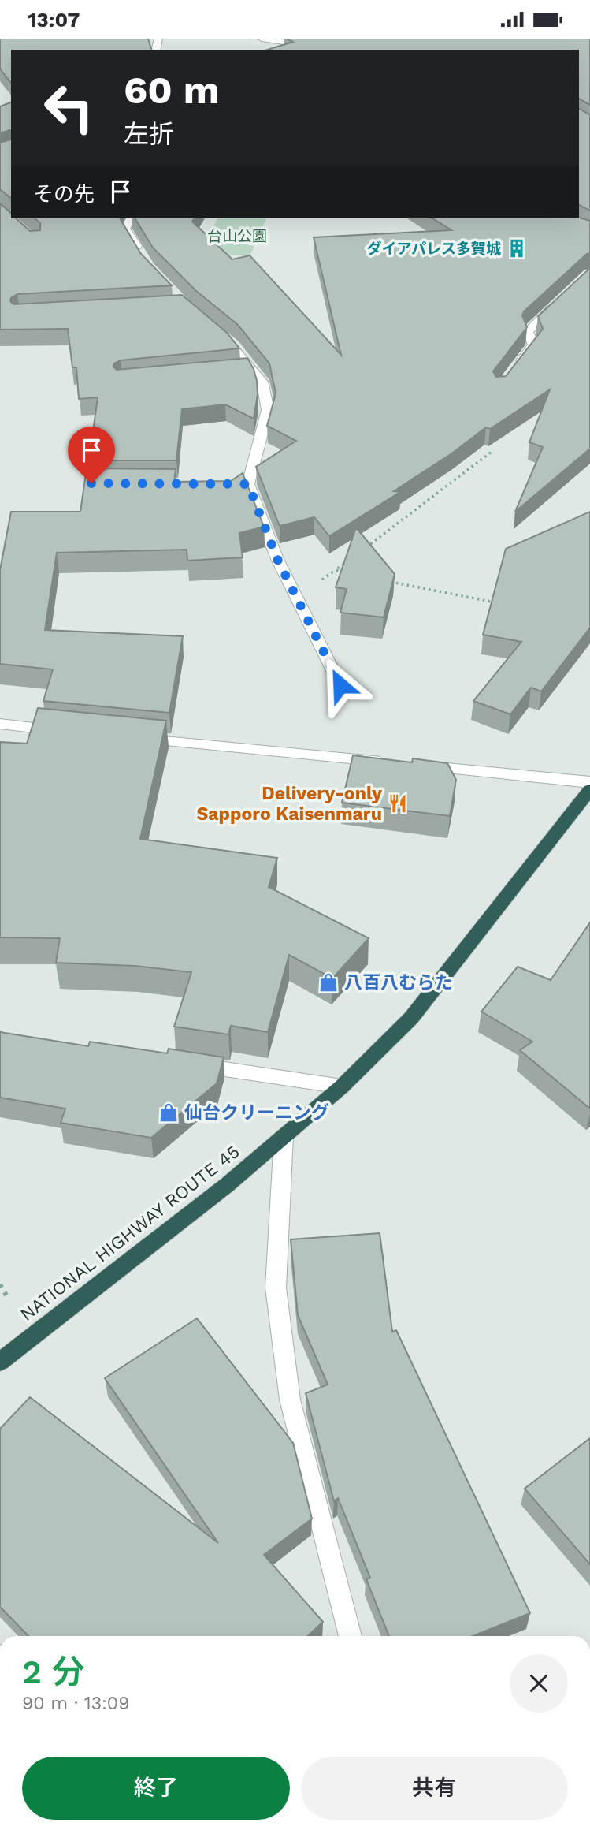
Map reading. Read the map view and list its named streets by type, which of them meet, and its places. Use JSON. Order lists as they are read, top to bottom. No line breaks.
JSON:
{"streets":{"highway":["NATIONAL HIGHWAY ROUTE 45"]},"parks":["台山公園"],"places":{"building":["ダイアパレス多賀城"],"restaurant":["Delivery-only Sapporo Kaisenmaru"],"shop":["八百八むらた","仙台クリーニング"]},"page":{"status":"13:07","turn":["60 m","左折"],"then":"その先","heading":["2 分","90 m · 13:09"],"buttons":["終了","共有"]}}
